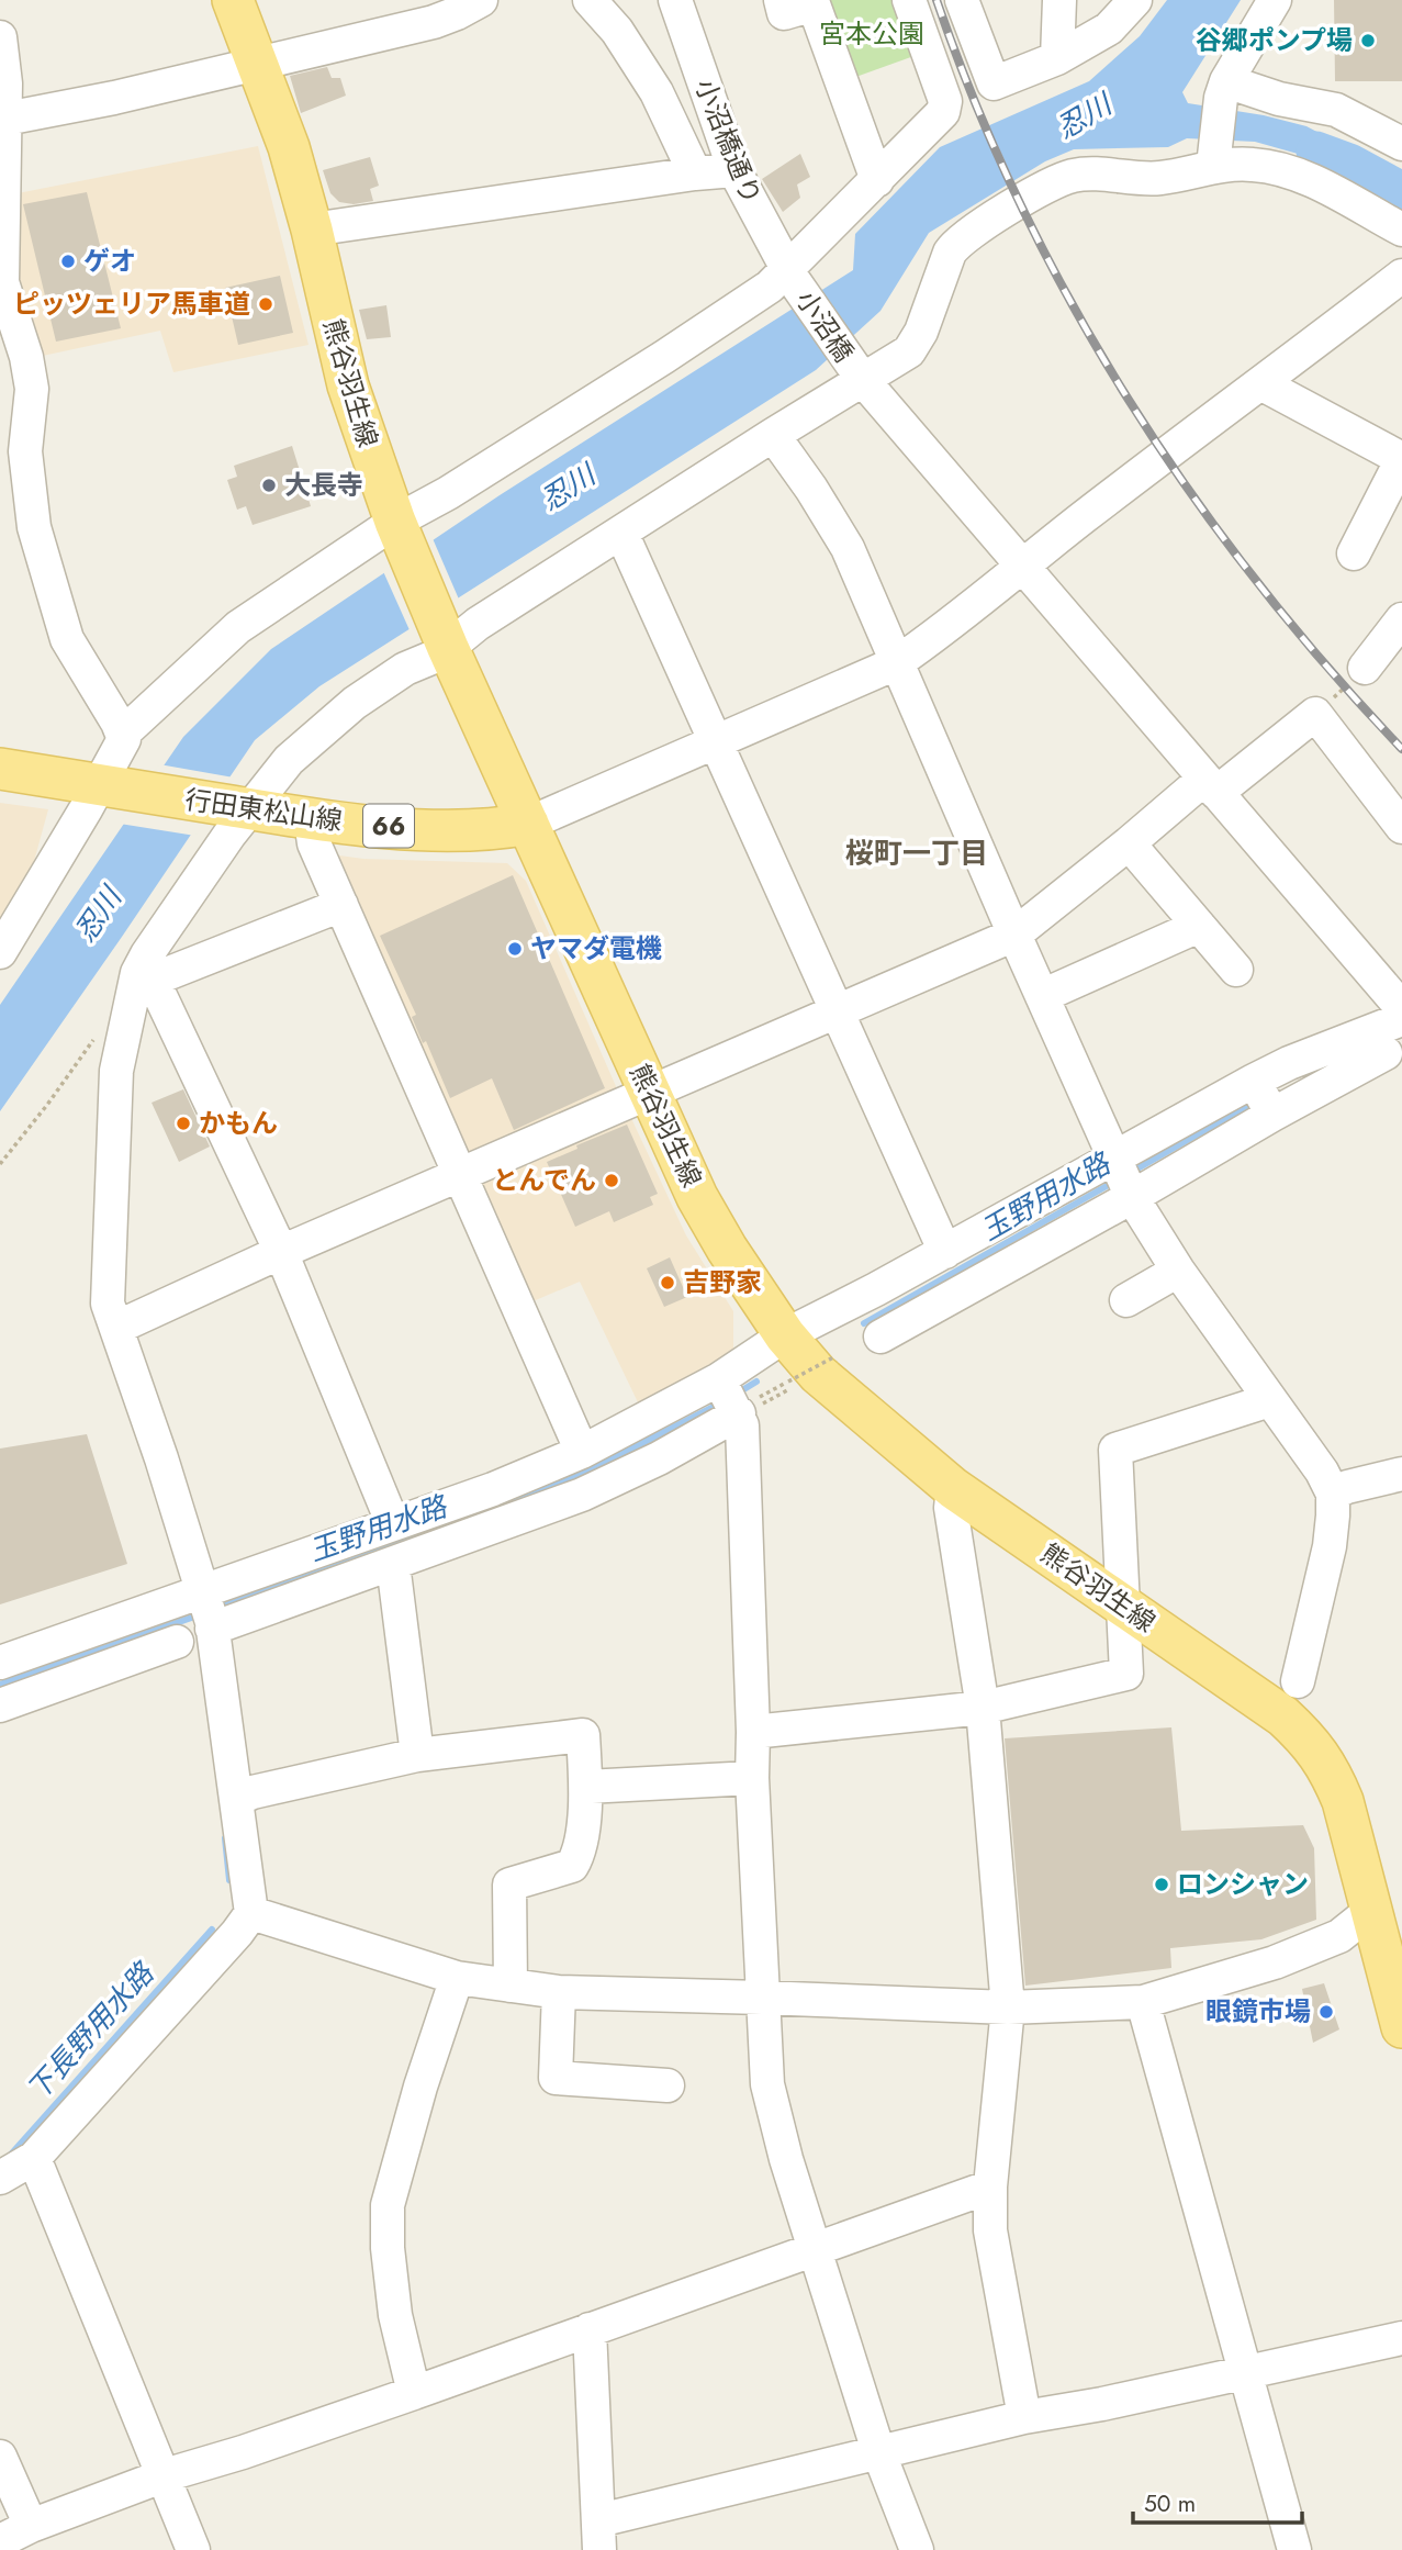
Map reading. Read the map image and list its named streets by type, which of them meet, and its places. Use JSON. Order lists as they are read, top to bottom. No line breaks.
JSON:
{"streets":{"main road":["熊谷羽生線","行田東松山線","66"],"street":["小沼橋通り","小沼橋"]},"crossings":[["小沼橋通り","小沼橋"],["熊谷羽生線","行田東松山線"]],"districts":["桜町一丁目"],"water":["忍川","玉野用水路","下長野用水路"],"parks":["宮本公園"],"places":["谷郷ポンプ場","ゲオ","ピッツェリア馬車道","大長寺","ヤマダ電機","かもん","とんでん","吉野家","ロンシャン","眼鏡市場"],"scale_bar":"50 m"}
